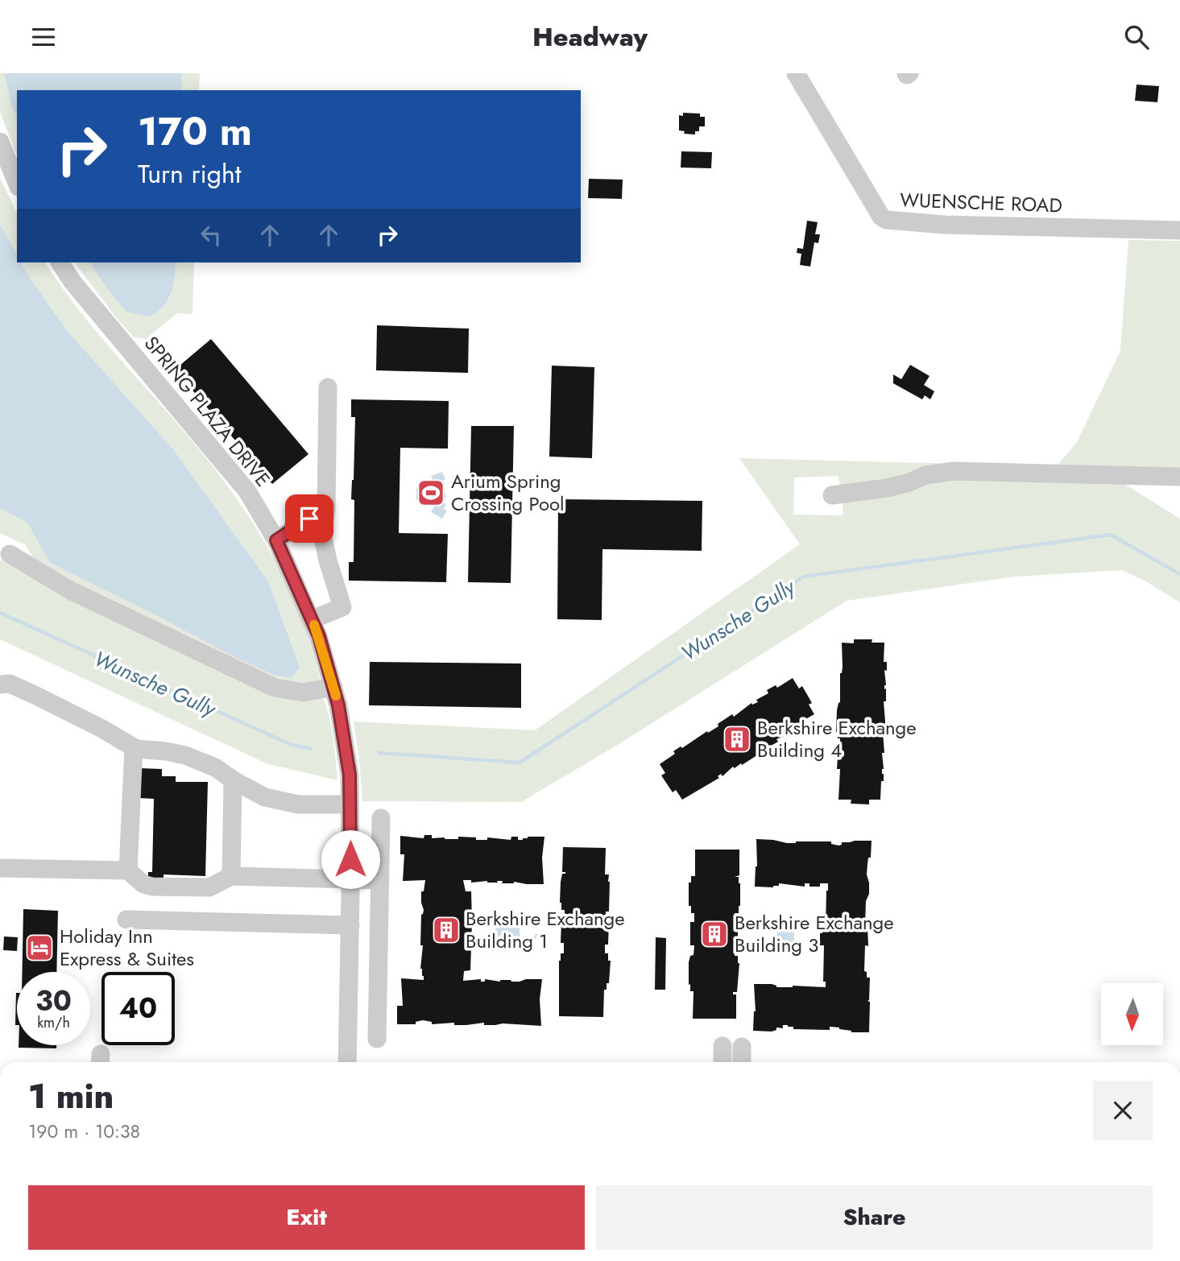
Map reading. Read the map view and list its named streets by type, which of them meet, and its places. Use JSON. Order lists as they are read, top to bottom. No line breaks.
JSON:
{"streets":{"street":["WUENSCHE ROAD","SPRING PLAZA DRIVE"]},"water":["Wunsche Gully"],"places":{"sports":["Arium Spring Crossing Pool"],"building":["Berkshire Exchange Building 4","Berkshire Exchange Building 1","Berkshire Exchange Building 3"],"hotel":["Holiday Inn Express & Suites"]},"north":"bottom","page":{"header":"Headway","turn":["170 m","Turn right"],"speed":"30 km/h","limit":"40","heading":["1 min","190 m · 10:38"],"buttons":["Exit","Share"]}}
